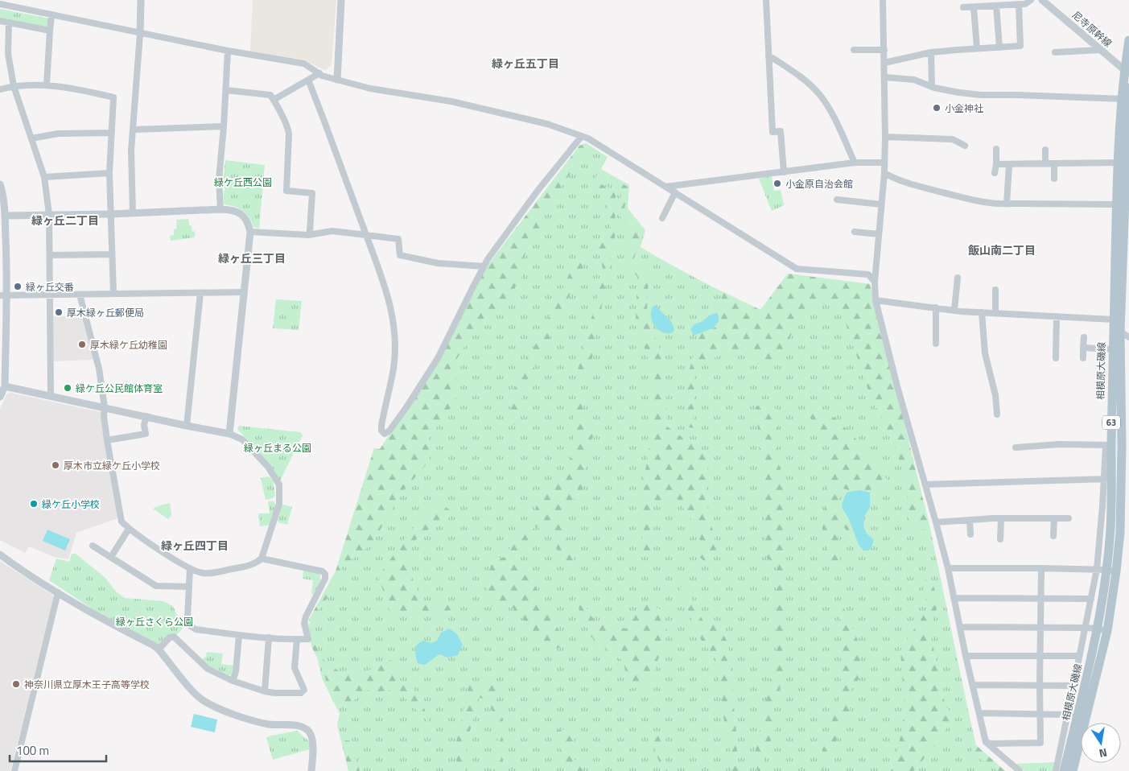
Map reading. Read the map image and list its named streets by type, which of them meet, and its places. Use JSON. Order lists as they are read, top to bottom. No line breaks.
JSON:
{"streets":{"main road":["相模原大磯線","63"],"street":["尼寺原幹線"]},"crossings":[["尼寺原幹線","相模原大磯線"]],"districts":["緑ヶ丘五丁目","緑ヶ丘二丁目","飯山南二丁目","緑ヶ丘三丁目","緑ヶ丘四丁目"],"parks":["緑ケ丘西公園","緑ヶ丘まる公園","緑ヶ丘さくら公園"],"places":["小金神社","小金原自治会館","緑ヶ丘交番","厚木緑ヶ丘郵便局","厚木緑ケ丘幼稚園","緑ケ丘公民館体育室","厚木市立緑ケ丘小学校","緑ケ丘小学校","神奈川県立厚木王子高等学校"],"scale_bar":"100 m","north":"bottom"}
